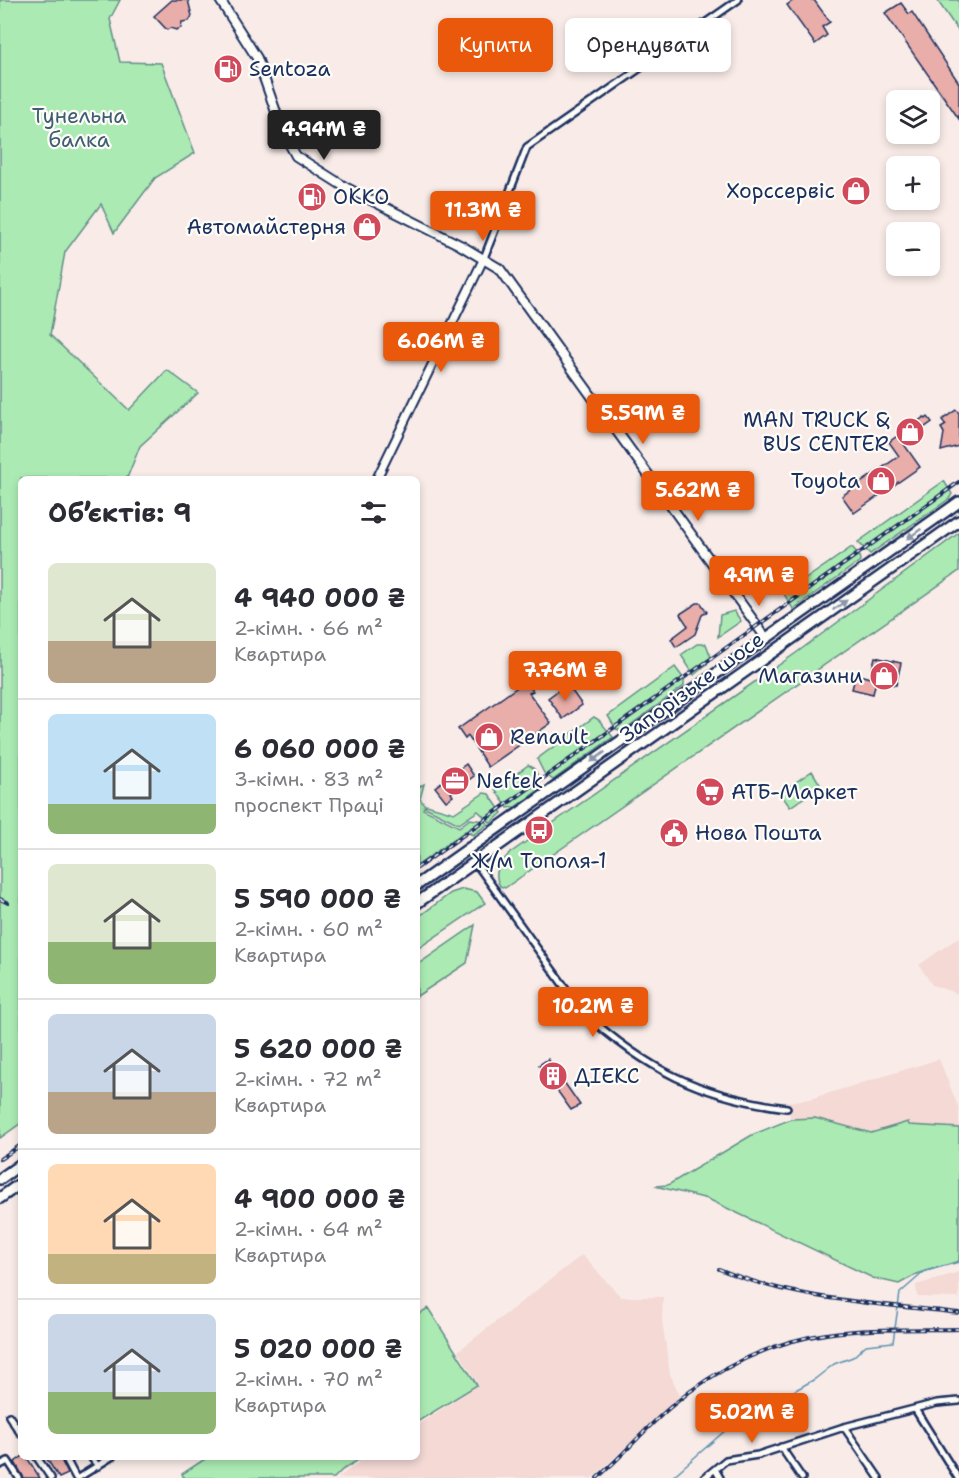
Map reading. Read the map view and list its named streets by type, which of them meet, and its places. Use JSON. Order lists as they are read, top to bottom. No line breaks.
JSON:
{"streets":{"main road":["Запорізьке шосе"]},"parks":["Тунельна балка"],"places":{"fuel station":["Sentoza","OKKO"],"shop":["Хорссервіс","Автомайстерня","MAN TRUCK & BUS CENTER","Toyota","Магазини","Renault"],"office":["Neftek"],"supermarket":["АТБ-Маркет"],"bus stop":["Ж/м Тополя-1"],"public building":["Нова Пошта"],"building":["ДІЕКС"]},"page":{"chip":["Купити","Орендувати"],"map_buttons":["+","−"],"price":["4.94M ₴","11.3M ₴","6.06M ₴","5.59M ₴","5.62M ₴","4.9M ₴","7.76M ₴","10.2M ₴","5.02M ₴"],"heading":"Об’єктів: 9","list":[{"name":"4 940 000 ₴","note":"2-кімн. · 66 m² · Квартира"},{"name":"6 060 000 ₴","note":"3-кімн. · 83 m² · проспект Праці"},{"name":"5 590 000 ₴","note":"2-кімн. · 60 m² · Квартира"},{"name":"5 620 000 ₴","note":"2-кімн. · 72 m² · Квартира"},{"name":"4 900 000 ₴","note":"2-кімн. · 64 m² · Квартира"},{"name":"5 020 000 ₴","note":"2-кімн. · 70 m² · Квартира"}]}}
